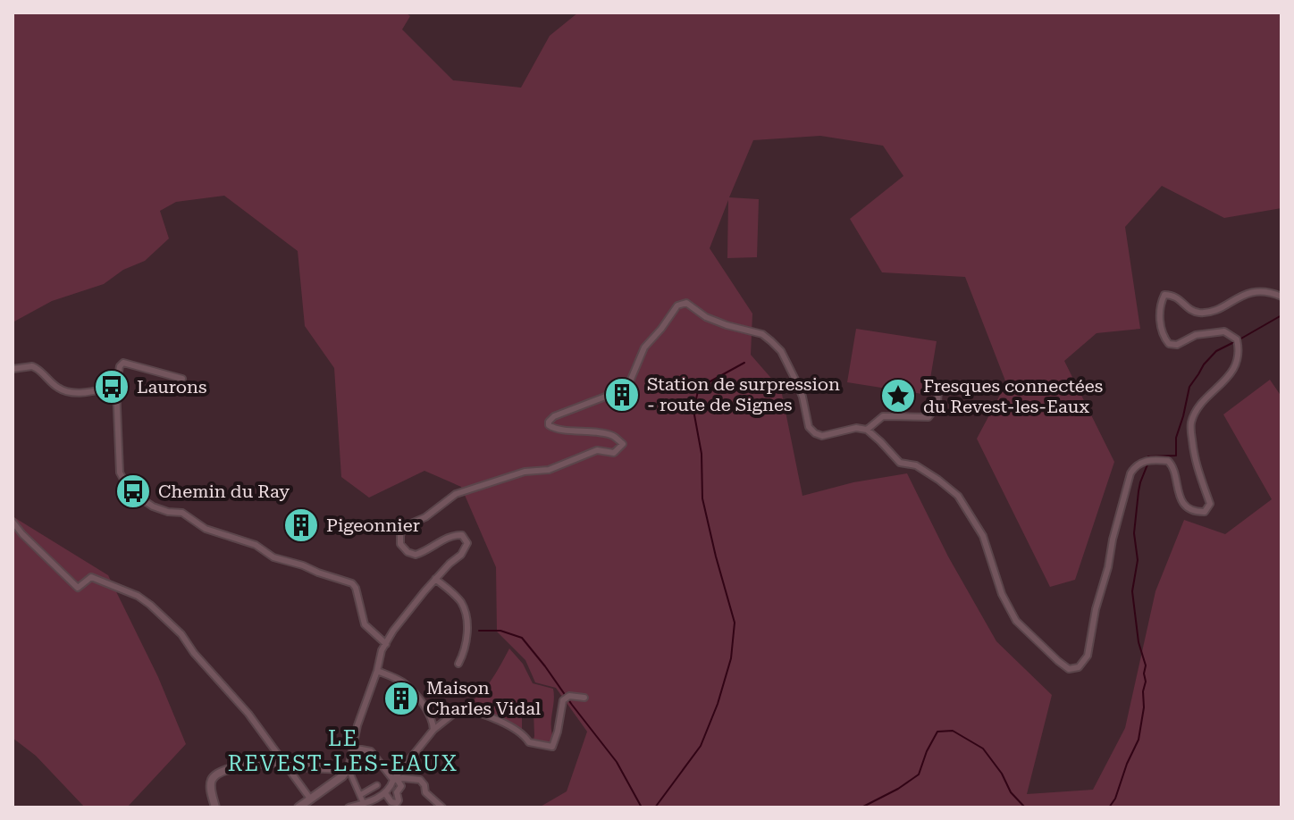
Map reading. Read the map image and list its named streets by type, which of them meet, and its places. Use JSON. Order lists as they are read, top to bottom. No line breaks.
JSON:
{"districts":["LE REVEST-LES-EAUX"],"places":{"bus stop":["Laurons","Chemin du Ray"],"building":["Station de surpression - route de Signes","Pigeonnier","Maison Charles Vidal"],"place":["Fresques connectées du Revest-les-Eaux"]}}
